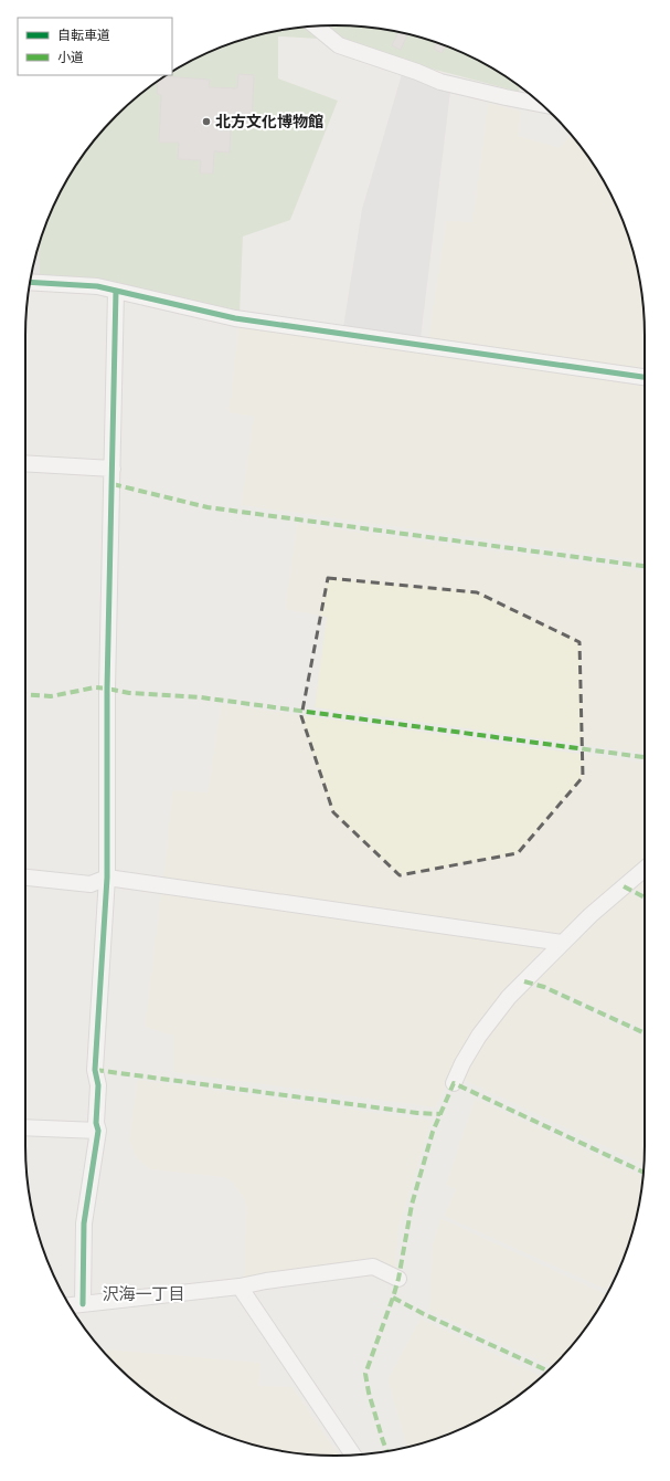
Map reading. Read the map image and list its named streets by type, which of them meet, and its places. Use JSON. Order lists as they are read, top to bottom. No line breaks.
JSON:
{"districts":["沢海一丁目"],"places":["北方文化博物館"],"legend":["自転車道","小道"]}
